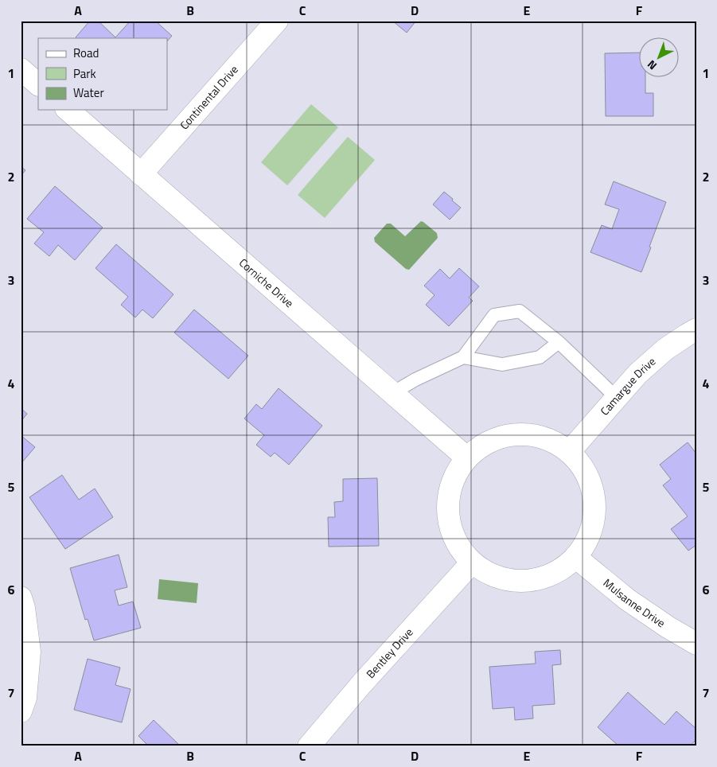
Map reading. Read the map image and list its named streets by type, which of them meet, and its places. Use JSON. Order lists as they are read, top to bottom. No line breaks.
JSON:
{"streets":{"street":["Continental Drive","Corniche Drive","Camargue Drive","Mulsanne Drive","Bentley Drive"]},"crossings":[["Continental Drive","Corniche Drive"]],"legend":["Road","Park","Water"],"north":"bottom left","grid":{"columns":["A","B","C","D","E","F"],"rows":["1","2","3","4","5","6","7"]}}
